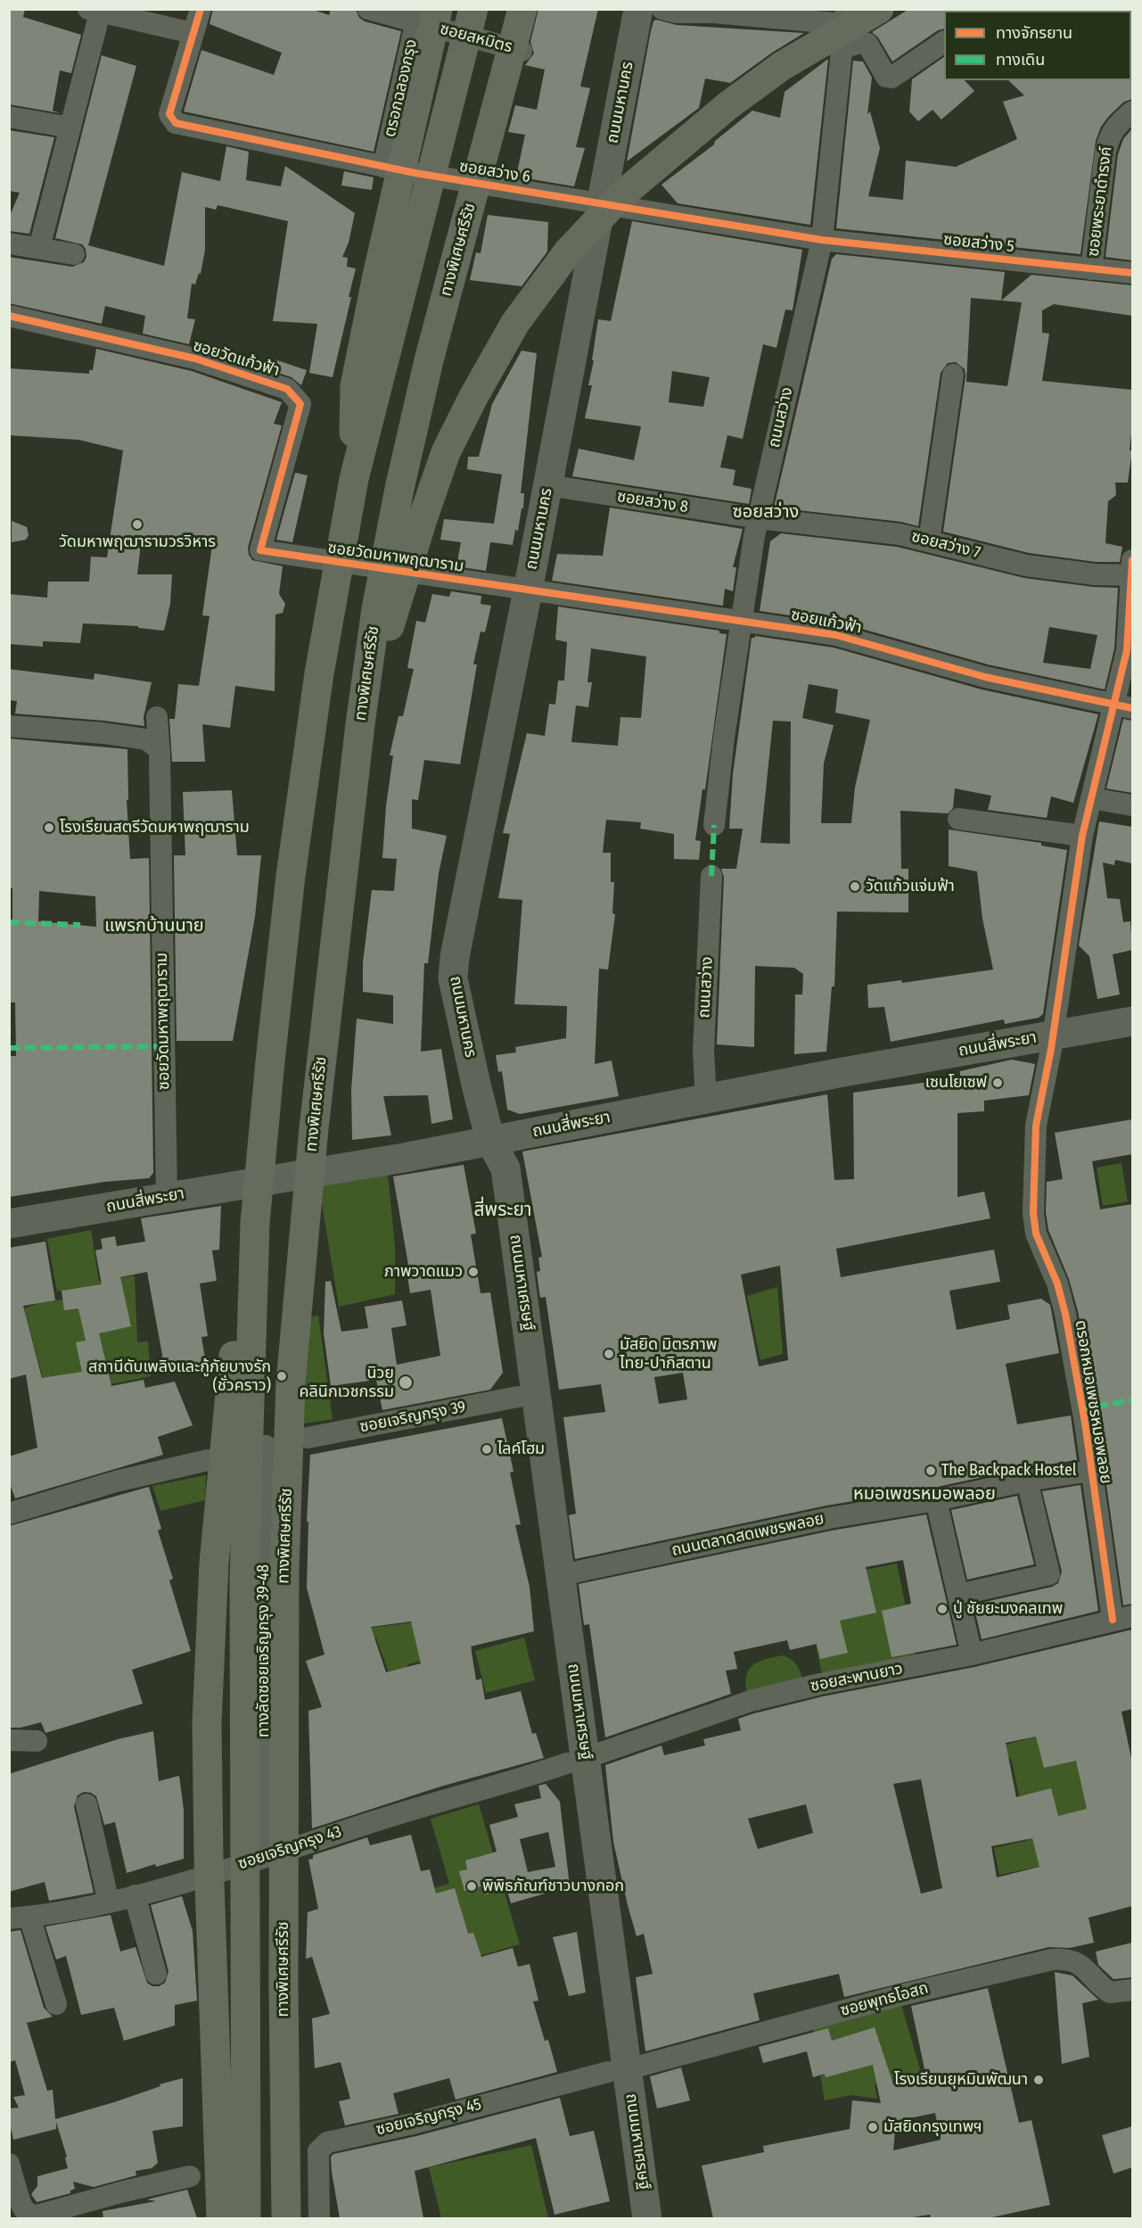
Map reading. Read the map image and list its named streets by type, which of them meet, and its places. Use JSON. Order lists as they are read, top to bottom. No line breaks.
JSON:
{"streets":{"highway":["ทางพิเศษศรีรัช"],"main road":["ถนนมหานคร","ถนนสี่พระยา","ถนนมหาเศรษฐ์"],"street":["ซอยสหมิตร","ตรอกฉลองกรุง","ซอยสว่าง 6","ซอยพระยาดำรงค์","ซอยสว่าง 5","ซอยวัดแก้วฟ้า","ถนนสว่าง","ซอยสว่าง 8","ซอยสว่าง 7","ซอยวัดมหาพฤฒาราม","ซอยแก้วฟ้า","ตรอกหมอเพชรหมอพลอย","ซอยเจริญกรุง 39","ถนนตลาดสดเพชรพลอย","ทางลัดซอยเจริญกรุง 39-48","ซอยสะพานยาว","ซอยเจริญกรุง 43","ซอยพุทธโอสถ","ซอยเจริญกรุง 45"]},"crossings":[["ซอยสหมิตร","ตรอกฉลองกรุง"],["ตรอกฉลองกรุง","ซอยสว่าง 6"],["ถนนมหานคร","ซอยสว่าง 6"],["ถนนมหานคร","ซอยสว่าง 8"],["ถนนมหานคร","ซอยวัดมหาพฤฒาราม"],["ถนนมหานคร","ซอยแก้วฟ้า"],["ถนนมหานคร","ถนนสี่พระยา"],["ถนนมหานคร","ถนนมหาเศรษฐ์"],["ซอยสว่าง 6","ซอยสว่าง 5"],["ซอยสว่าง 6","ถนนสว่าง"],["ซอยพระยาดำรงค์","ซอยสว่าง 5"],["ซอยสว่าง 5","ถนนสว่าง"],["ซอยวัดแก้วฟ้า","ซอยวัดมหาพฤฒาราม"],["ถนนสว่าง","ซอยสว่าง 8"],["ถนนสว่าง","ซอยสว่าง 7"],["ถนนสว่าง","ซอยแก้วฟ้า"],["ถนนสว่าง","ถนนสี่พระยา"],["ซอยสว่าง 8","ซอยสว่าง 7"],["ซอยวัดมหาพฤฒาราม","ซอยแก้วฟ้า"],["ซอยวัดมหาพฤฒาราม","ถนนสี่พระยา"],["ถนนสี่พระยา","ถนนมหาเศรษฐ์"],["ถนนสี่พระยา","ตรอกหมอเพชรหมอพลอย"],["ถนนมหาเศรษฐ์","ซอยเจริญกรุง 39"],["ถนนมหาเศรษฐ์","ถนนตลาดสดเพชรพลอย"],["ถนนมหาเศรษฐ์","ซอยสะพานยาว"],["ถนนมหาเศรษฐ์","ซอยเจริญกรุง 43"],["ถนนมหาเศรษฐ์","ซอยพุทธโอสถ"],["ถนนมหาเศรษฐ์","ซอยเจริญกรุง 45"],["ตรอกหมอเพชรหมอพลอย","ถนนตลาดสดเพชรพลอย"],["ตรอกหมอเพชรหมอพลอย","ซอยสะพานยาว"],["ทางลัดซอยเจริญกรุง 39-48","ซอยเจริญกรุง 43"],["ซอยสะพานยาว","ซอยเจริญกรุง 43"],["ซอยพุทธโอสถ","ซอยเจริญกรุง 45"]],"districts":["ซอยสว่าง","แพรกบ้านนาย","สี่พระยา","หมอเพชรหมอพลอย"],"places":["วัดมหาพฤฒารามวรวิหาร","โรงเรียนสตรีวัดมหาพฤฒาราม","วัดแก้วแจ่มฟ้า","เซนโยเซฟ","ภาพวาดแมว","มัสยิด มิตรภาพ ไทย-ปากิสตาน","สถานีดับเพลิงและกู้ภัยบางรัก (ชั่วคราว)","นิวยู คลินิกเวชกรรม","ไลค์โฮม","The Backpack Hostel","ปู่ ชัยยะมงคลเทพ","พิพิธภัณฑ์ชาวบางกอก","โรงเรียนยุหมินพัฒนา","มัสยิดกรุงเทพฯ"],"legend":["ทางจักรยาน","ทางเดิน"]}
